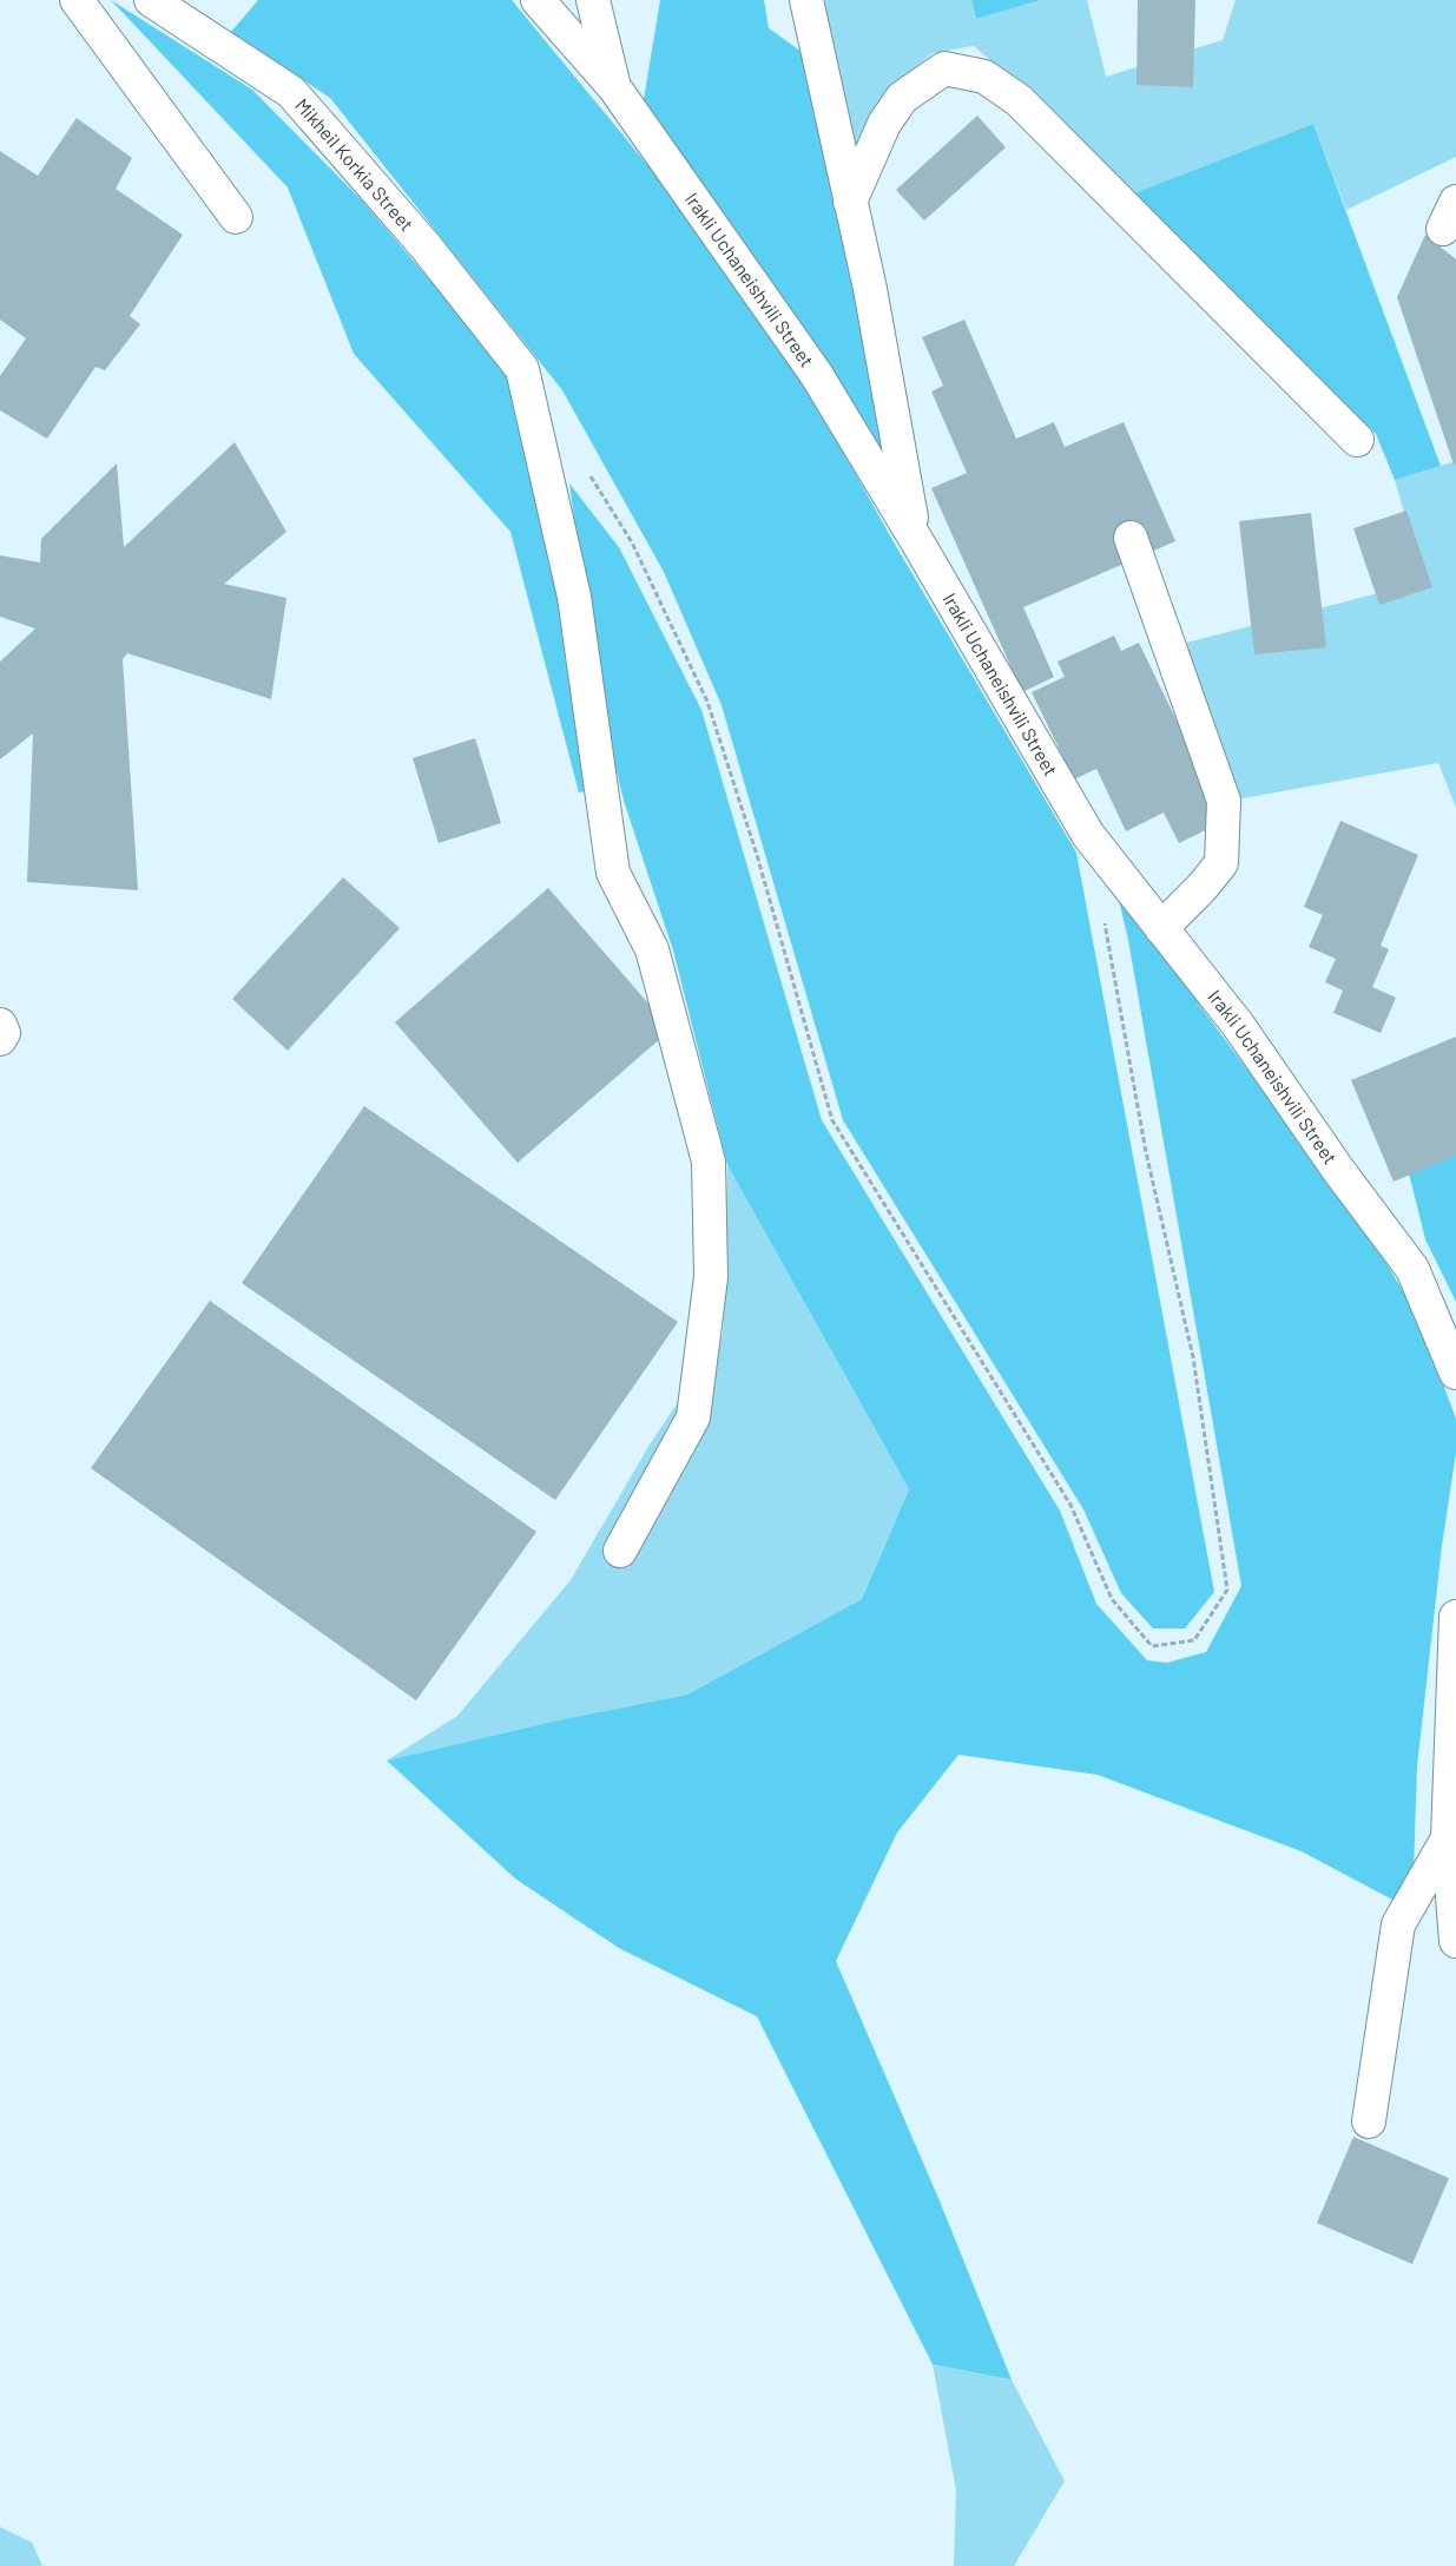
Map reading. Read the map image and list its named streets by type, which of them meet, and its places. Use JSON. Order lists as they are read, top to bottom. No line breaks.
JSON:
{"streets":{"street":["Mikheil Korkia Street","Irakli Uchaneishvili Street"]}}
